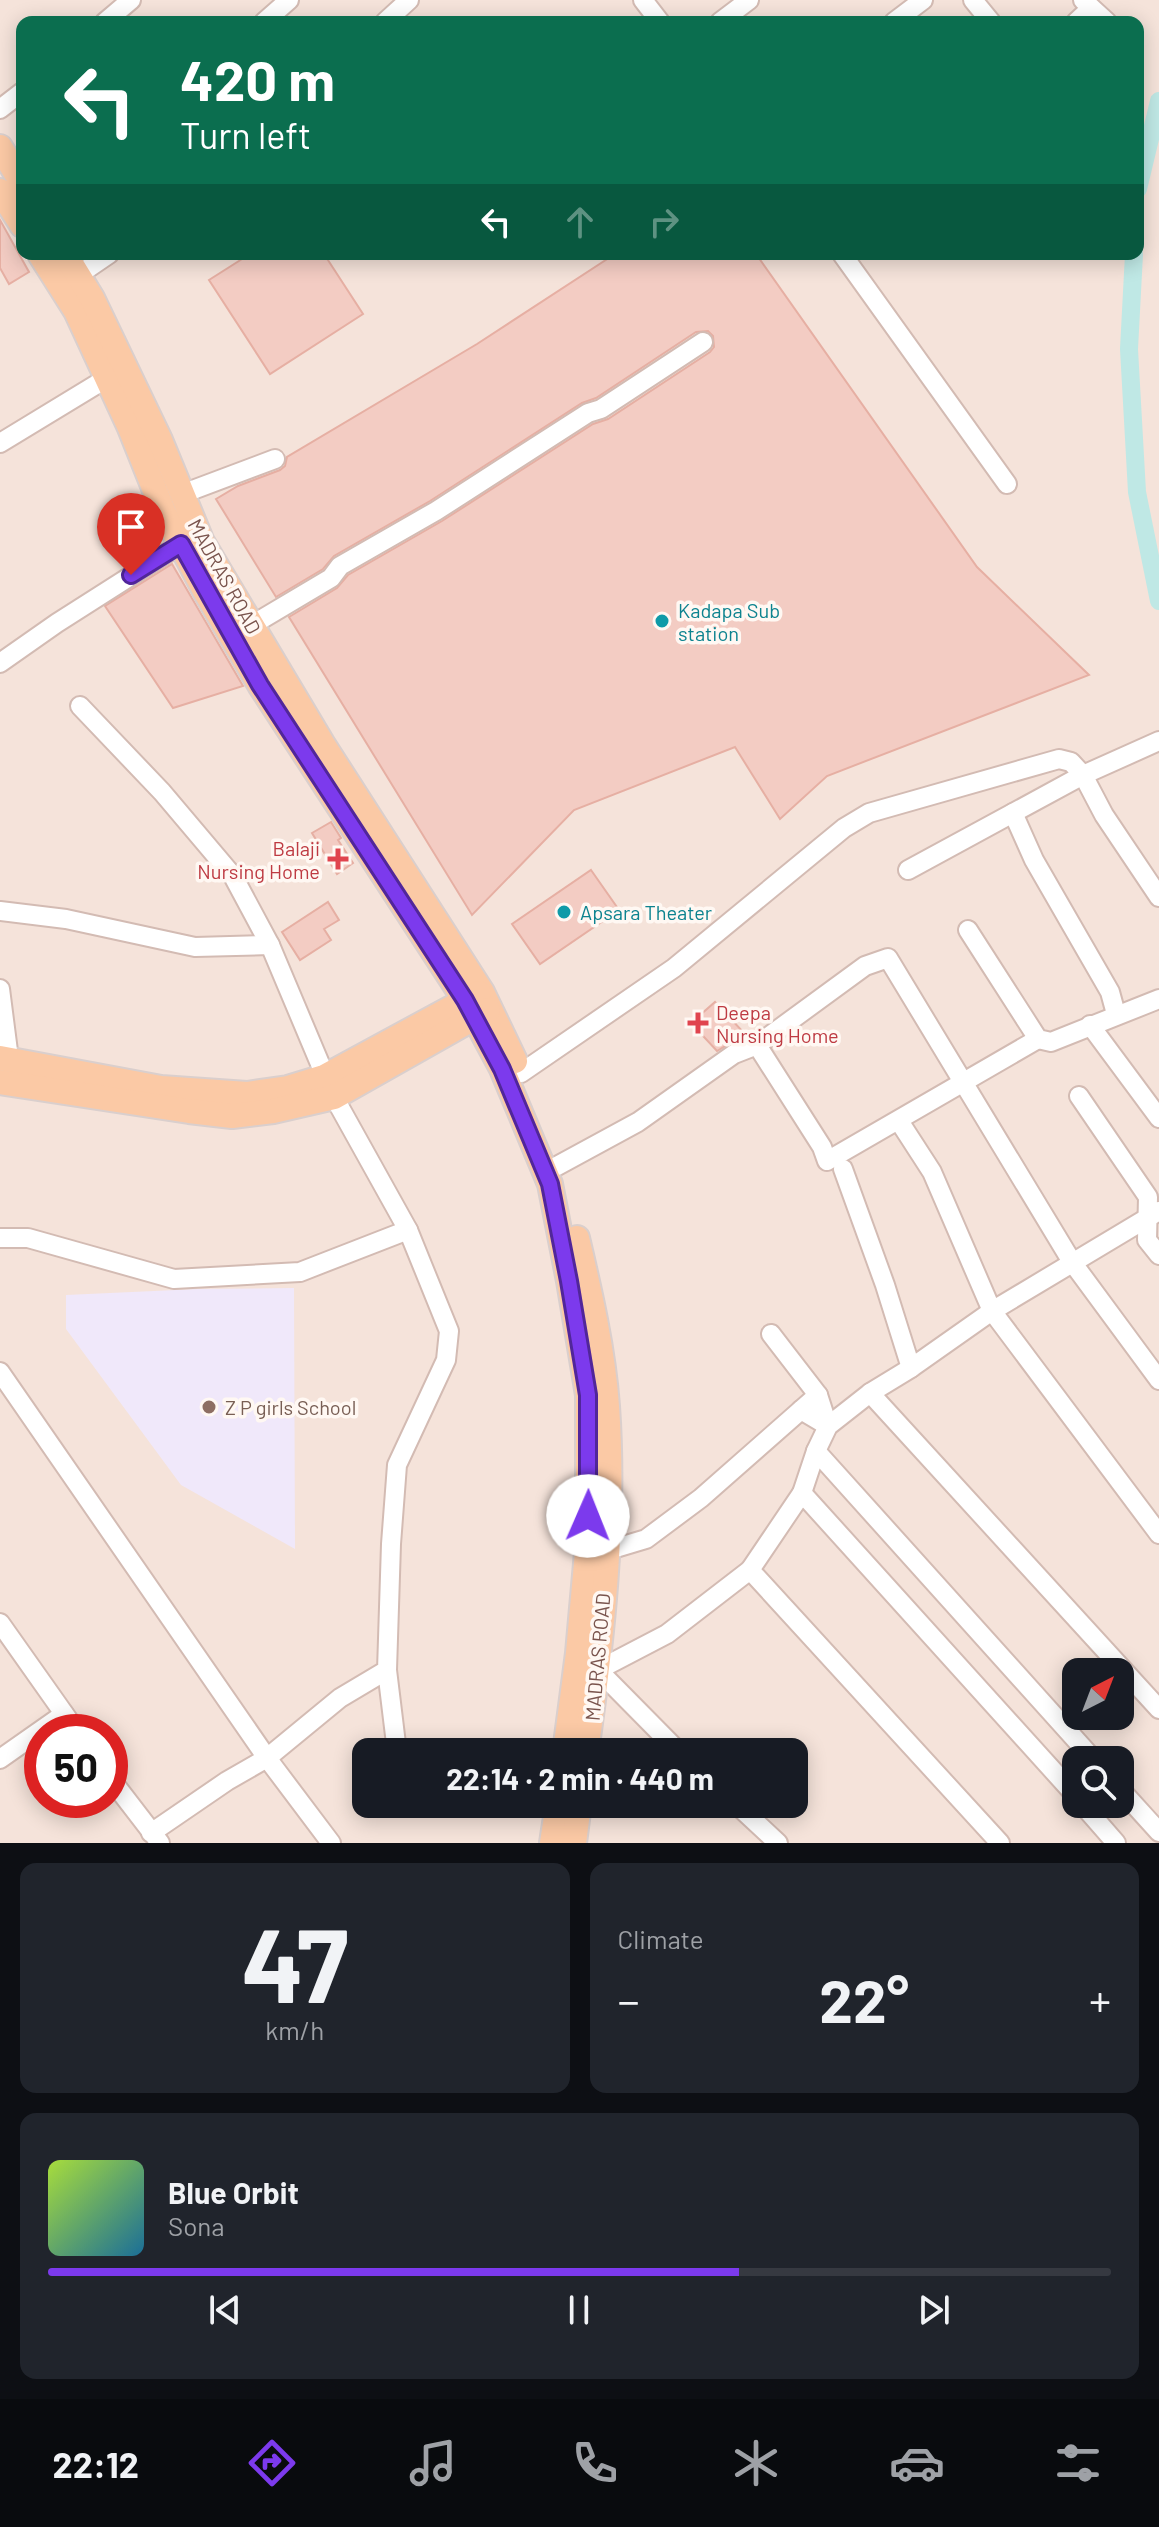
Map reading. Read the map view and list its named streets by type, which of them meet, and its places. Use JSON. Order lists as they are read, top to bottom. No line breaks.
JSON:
{"streets":{"main road":["MADRAS ROAD"]},"places":{"other":["Kadapa Sub station","Apsara Theater","Z P girls School"],"health":["Balaji Nursing Home","Deepa Nursing Home"]},"north":"top right","page":{"turn":["420 m","Turn left"],"limit":"50","trip":"22:14 · 2 min · 440 m","tile":[["47","km/h"],"Climate"],"heat":["−","22°","+"],"song":["Blue Orbit","Sona"],"tabs":"22:12"}}
